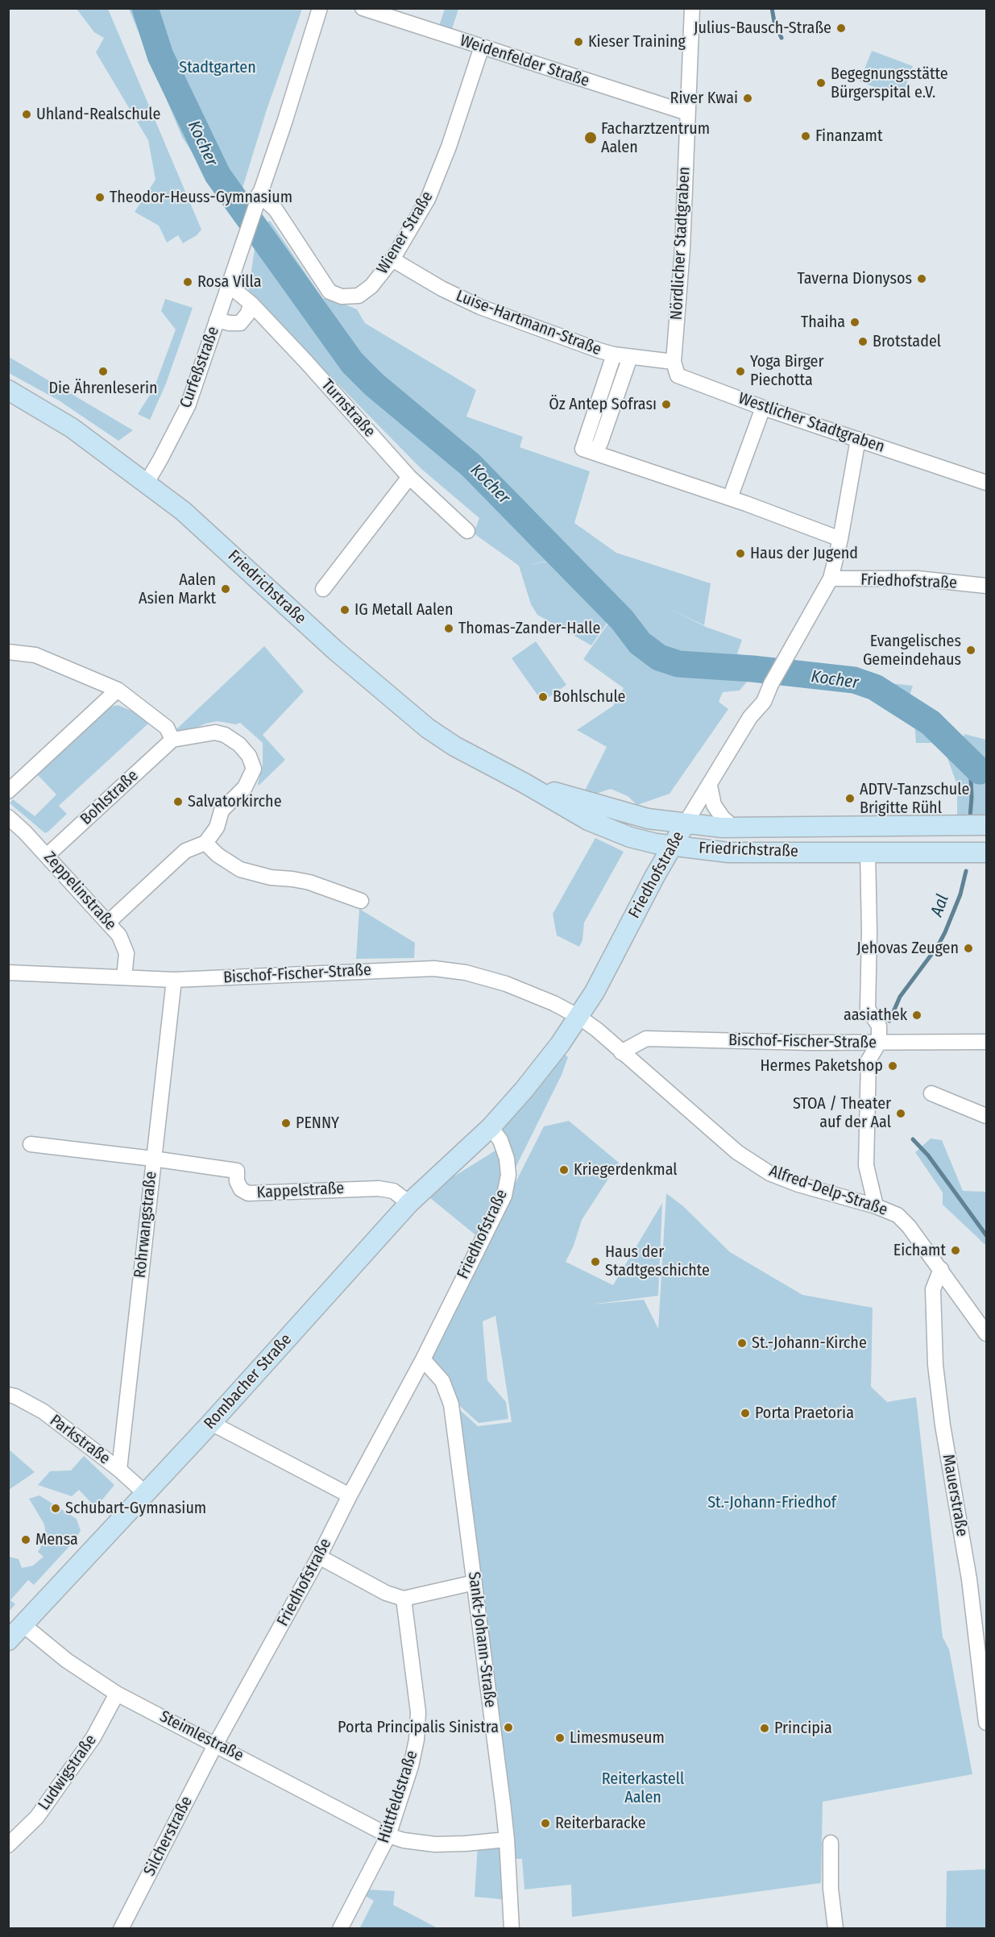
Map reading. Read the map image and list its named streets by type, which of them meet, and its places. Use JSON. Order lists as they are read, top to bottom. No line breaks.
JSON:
{"streets":{"main road":["Friedhofstraße","Friedrichstraße","Rombacher Straße"],"street":["Weidenfelder Straße","Wiener Straße","Nördlicher Stadtgraben","Luise-Hartmann-Straße","Curfeßstraße","Turnstraße","Westlicher Stadtgraben","Bohlstraße","Zeppelinstraße","Bischof-Fischer-Straße","Kappelstraße","Alfred-Delp-Straße","Rohrwangstraße","Parkstraße","Mauerstraße","Sankt-Johann-Straße","Steimlestraße","Ludwigstraße","Hüttfeldstraße","Silcherstraße"]},"crossings":[["Weidenfelder Straße","Wiener Straße"],["Weidenfelder Straße","Nördlicher Stadtgraben"],["Wiener Straße","Luise-Hartmann-Straße"],["Wiener Straße","Curfeßstraße"],["Nördlicher Stadtgraben","Luise-Hartmann-Straße"],["Nördlicher Stadtgraben","Westlicher Stadtgraben"],["Luise-Hartmann-Straße","Westlicher Stadtgraben"],["Curfeßstraße","Turnstraße"],["Curfeßstraße","Friedrichstraße"],["Westlicher Stadtgraben","Friedhofstraße"],["Friedhofstraße","Friedrichstraße"],["Friedhofstraße","Bischof-Fischer-Straße"],["Friedhofstraße","Alfred-Delp-Straße"],["Friedhofstraße","Rombacher Straße"],["Friedhofstraße","Sankt-Johann-Straße"],["Friedhofstraße","Steimlestraße"],["Friedhofstraße","Silcherstraße"],["Bohlstraße","Zeppelinstraße"],["Zeppelinstraße","Bischof-Fischer-Straße"],["Bischof-Fischer-Straße","Alfred-Delp-Straße"],["Bischof-Fischer-Straße","Rohrwangstraße"],["Kappelstraße","Rohrwangstraße"],["Kappelstraße","Rombacher Straße"],["Alfred-Delp-Straße","Mauerstraße"],["Rohrwangstraße","Parkstraße"],["Rombacher Straße","Parkstraße"],["Rombacher Straße","Steimlestraße"],["Sankt-Johann-Straße","Steimlestraße"],["Steimlestraße","Ludwigstraße"],["Steimlestraße","Hüttfeldstraße"],["Steimlestraße","Silcherstraße"]],"water":["Kocher","Aal"],"parks":["Stadtgarten","St.-Johann-Friedhof","Reiterkastell Aalen"],"places":["Julius-Bausch-Straße","Kieser Training","Begegnungsstätte Bürgerspital e.V.","River Kwai","Uhland-Realschule","Finanzamt","Facharztzentrum Aalen","Theodor-Heuss-Gymnasium","Taverna Dionysos","Rosa Villa","Thaiha","Brotstadel","Die Ährenleserin","Yoga Birger Piechotta","Öz Antep Sofrası","Haus der Jugend","Aalen Asien Markt","IG Metall Aalen","Thomas-Zander-Halle","Evangelisches Gemeindehaus","Bohlschule","ADTV-Tanzschule Brigitte Rühl","Salvatorkirche","Jehovas Zeugen","aasiathek","Hermes Paketshop","STOA / Theater auf der Aal","PENNY","Kriegerdenkmal","Eichamt","Haus der Stadtgeschichte","St.-Johann-Kirche","Porta Praetoria","Schubart-Gymnasium","Mensa","Porta Principalis Sinistra","Principia","Limesmuseum","Reiterbaracke"]}
